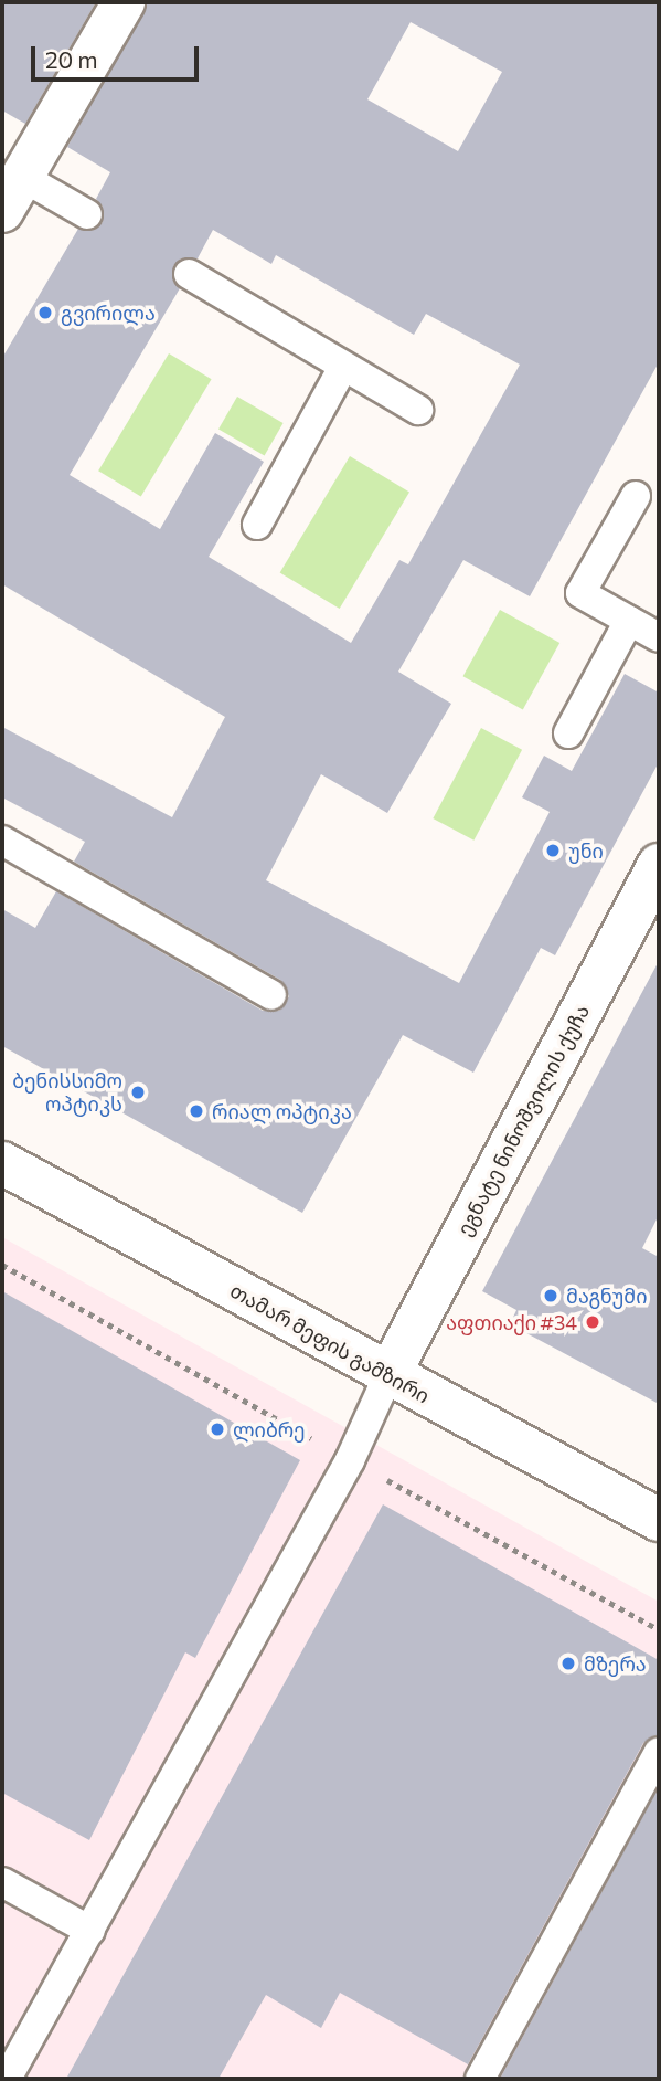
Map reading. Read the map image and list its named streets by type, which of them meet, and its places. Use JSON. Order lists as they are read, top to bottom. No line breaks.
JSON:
{"streets":{"street":["ეგნატე ნინოშვილის ქუჩა","თამარ მეფის გამზირი"]},"crossings":[["ეგნატე ნინოშვილის ქუჩა","თამარ მეფის გამზირი"]],"places":["გვირილა","უნი","ბენისსიმო ოპტიკს","რიალ ოპტიკა","მაგნუმი","აფთიაქი #34","ლიბრე","მზერა"],"scale_bar":"20 m"}
